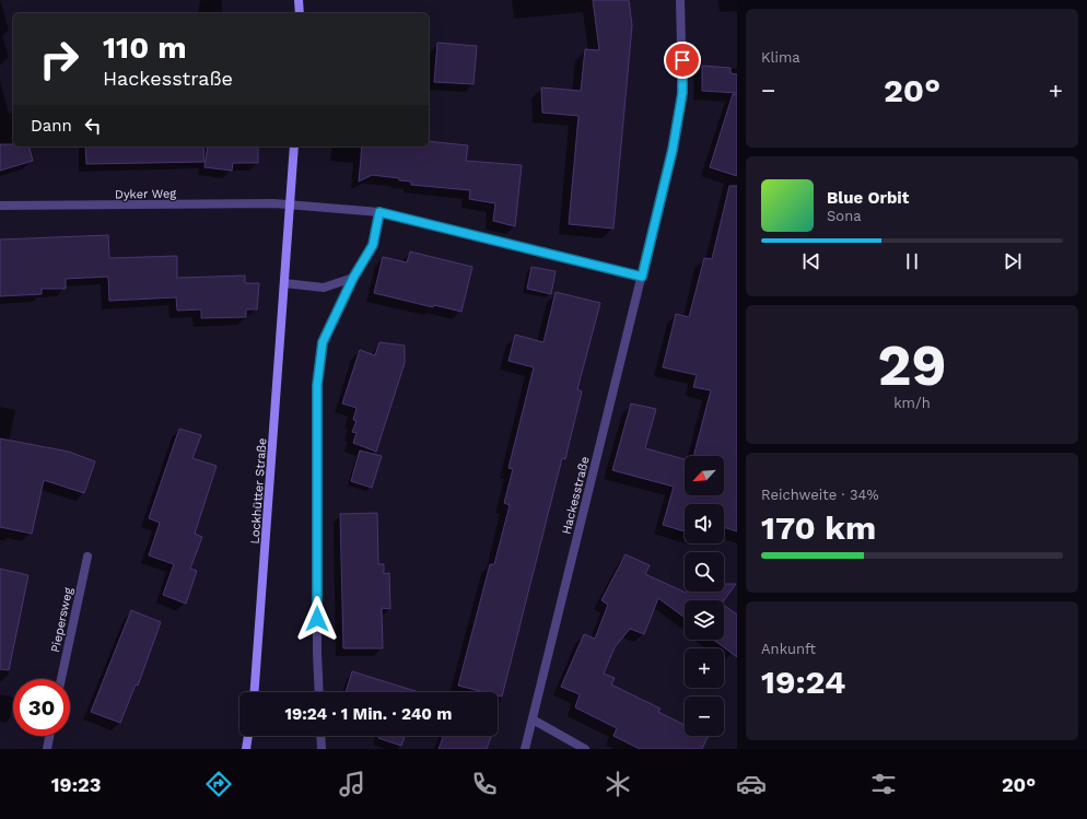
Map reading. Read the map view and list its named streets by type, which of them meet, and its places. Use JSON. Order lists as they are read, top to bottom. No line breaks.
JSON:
{"streets":{"street":["Dyker Weg","Lockhütter Straße","Hackesstraße","Piepersweg"]},"crossings":[["Dyker Weg","Lockhütter Straße"]],"north":"bottom left","page":{"tile":["Klima",["29","km/h"],["Reichweite · 34%","170 km"],["Ankunft","19:24"]],"turn":["110 m","Hackesstraße"],"heat":["−","20°","+"],"then":"Dann","song":["Blue Orbit","Sona"],"map_buttons":["+","−"],"limit":"30","trip":"19:24 · 1 Min. · 240 m","tabs":["19:23","20°"]}}
